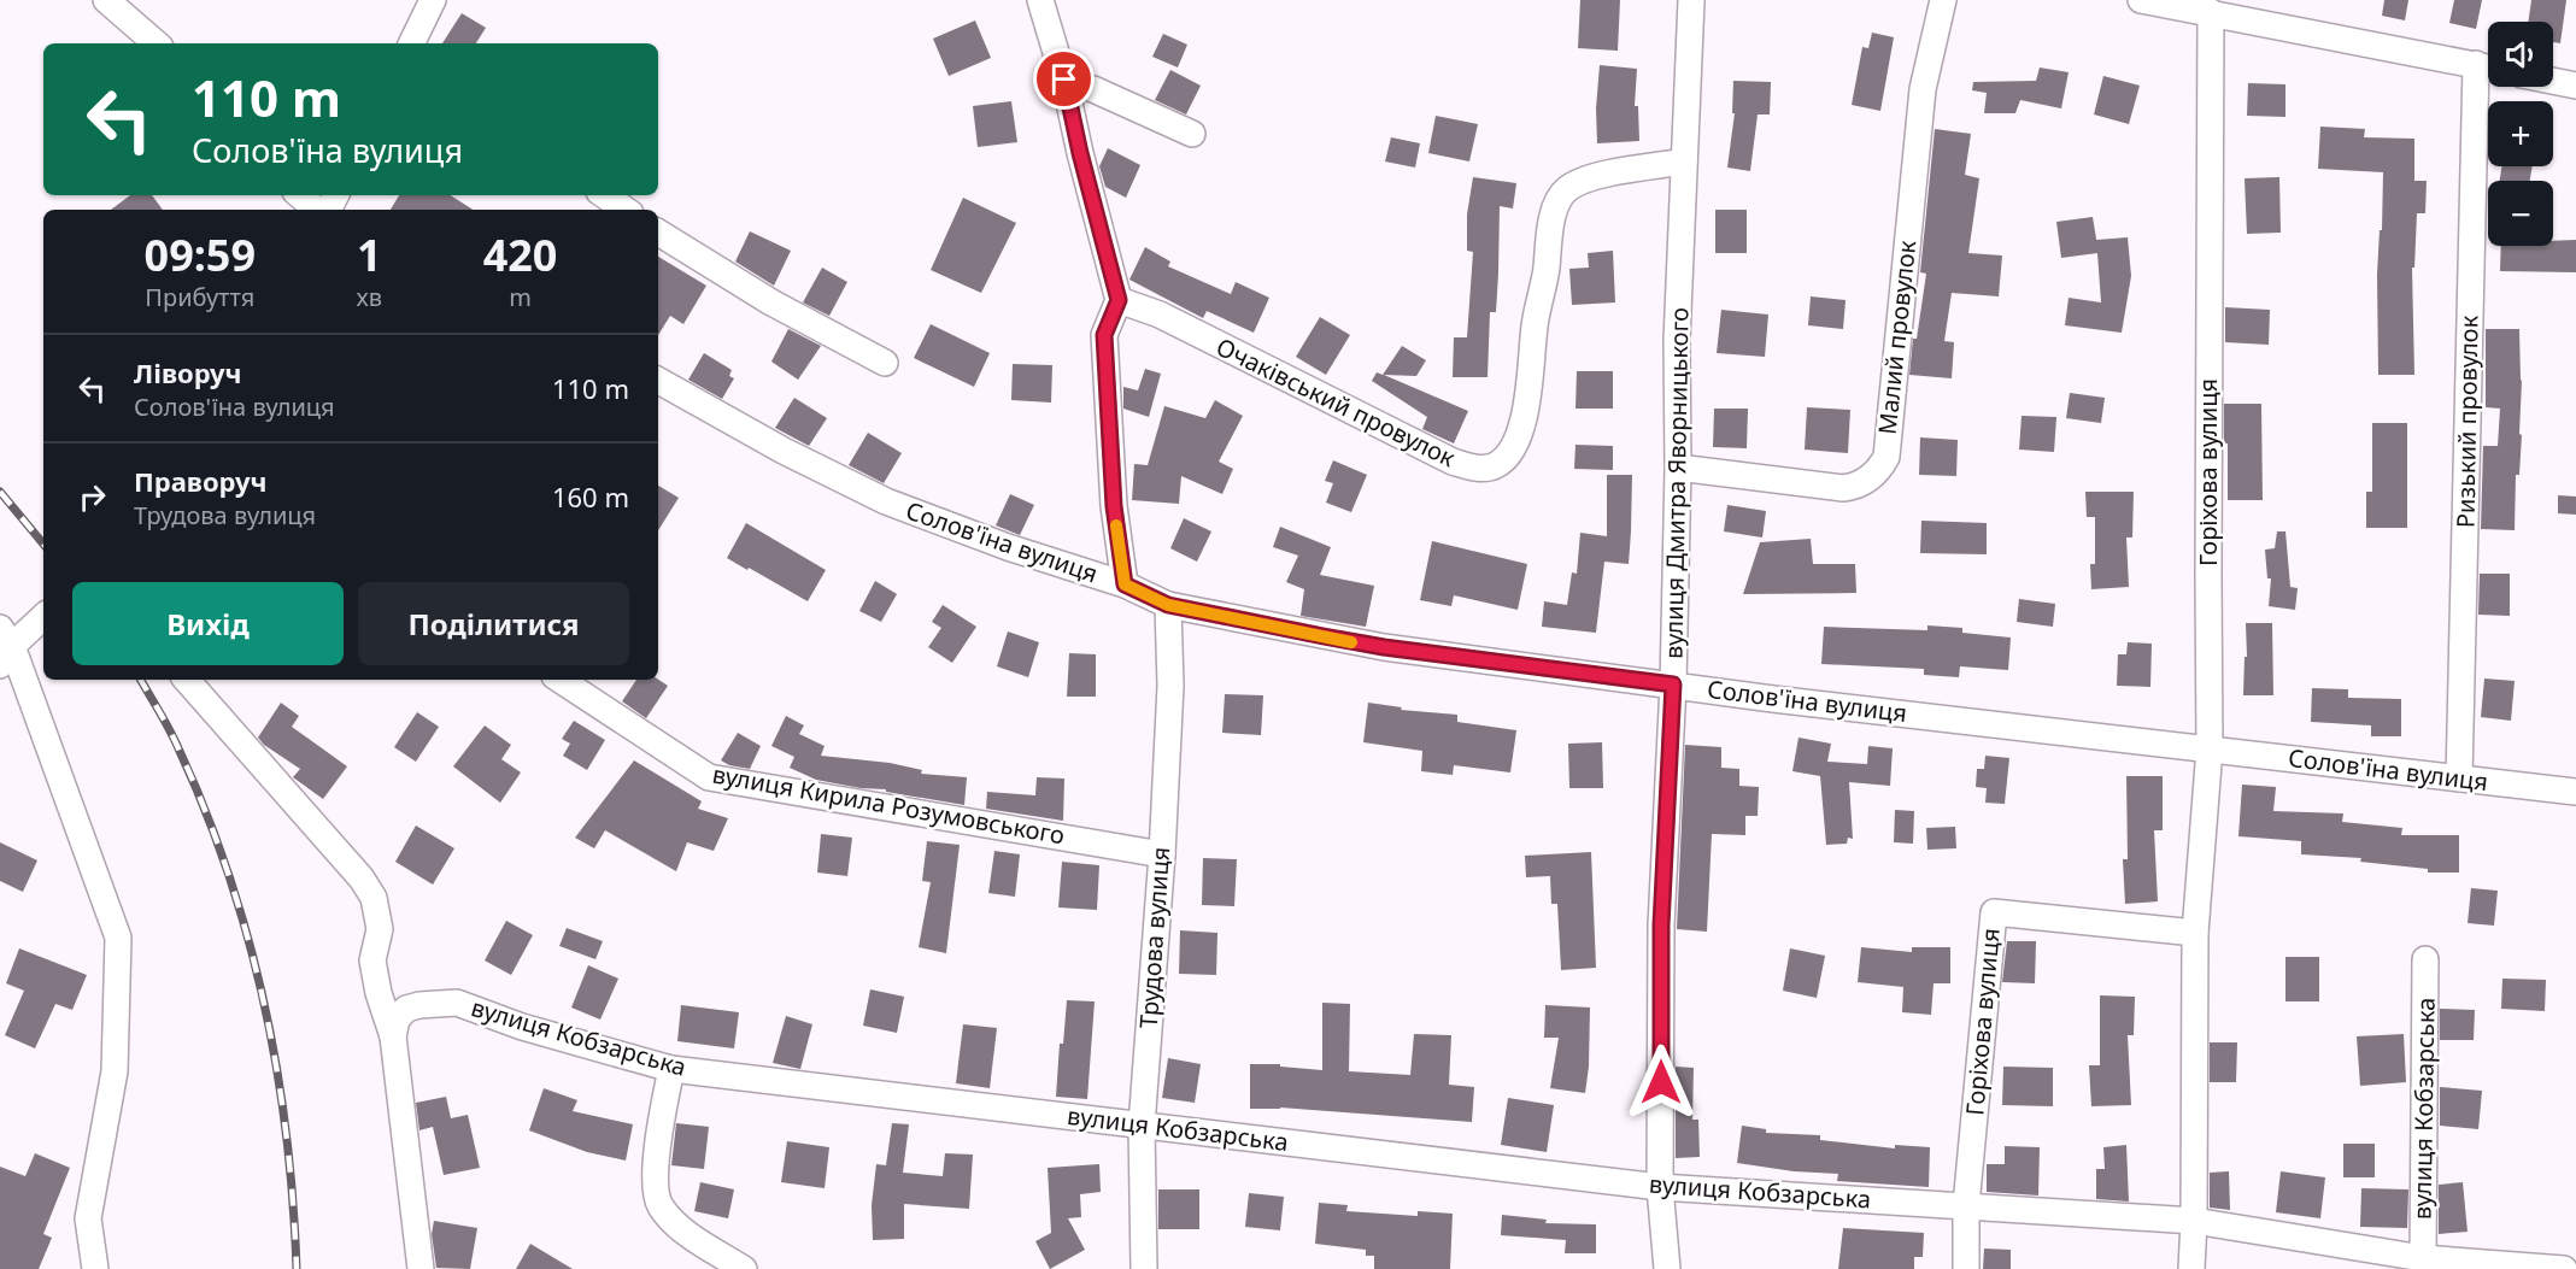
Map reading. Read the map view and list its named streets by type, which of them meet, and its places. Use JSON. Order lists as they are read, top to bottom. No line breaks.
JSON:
{"streets":{"street":["Малий провулок","Очаківський провулок","Ризький провулок","Горіхова вулиця","вулиця Дмитра Яворницького","Солов'їна вулиця","вулиця Кирила Розумовського","Трудова вулиця","вулиця Кобзарська"]},"crossings":[["Малий провулок","вулиця Дмитра Яворницького"],["Очаківський провулок","вулиця Дмитра Яворницького"],["Ризький провулок","Солов'їна вулиця"],["Горіхова вулиця","Солов'їна вулиця"],["Горіхова вулиця","вулиця Кобзарська"],["вулиця Дмитра Яворницького","Солов'їна вулиця"],["вулиця Дмитра Яворницького","вулиця Кобзарська"],["Солов'їна вулиця","Трудова вулиця"],["вулиця Кирила Розумовського","Трудова вулиця"],["Трудова вулиця","вулиця Кобзарська"]],"page":{"map_buttons":["+","−"],"turn":["110 m","Солов'їна вулиця"],"eta":["09:59","Прибуття","1","хв","420","m"],"list":[{"name":"Ліворуч","note":"Солов'їна вулиця","value":"110 m"},{"name":"Праворуч","note":"Трудова вулиця","value":"160 m"}],"buttons":["Вихід","Поділитися"]}}
